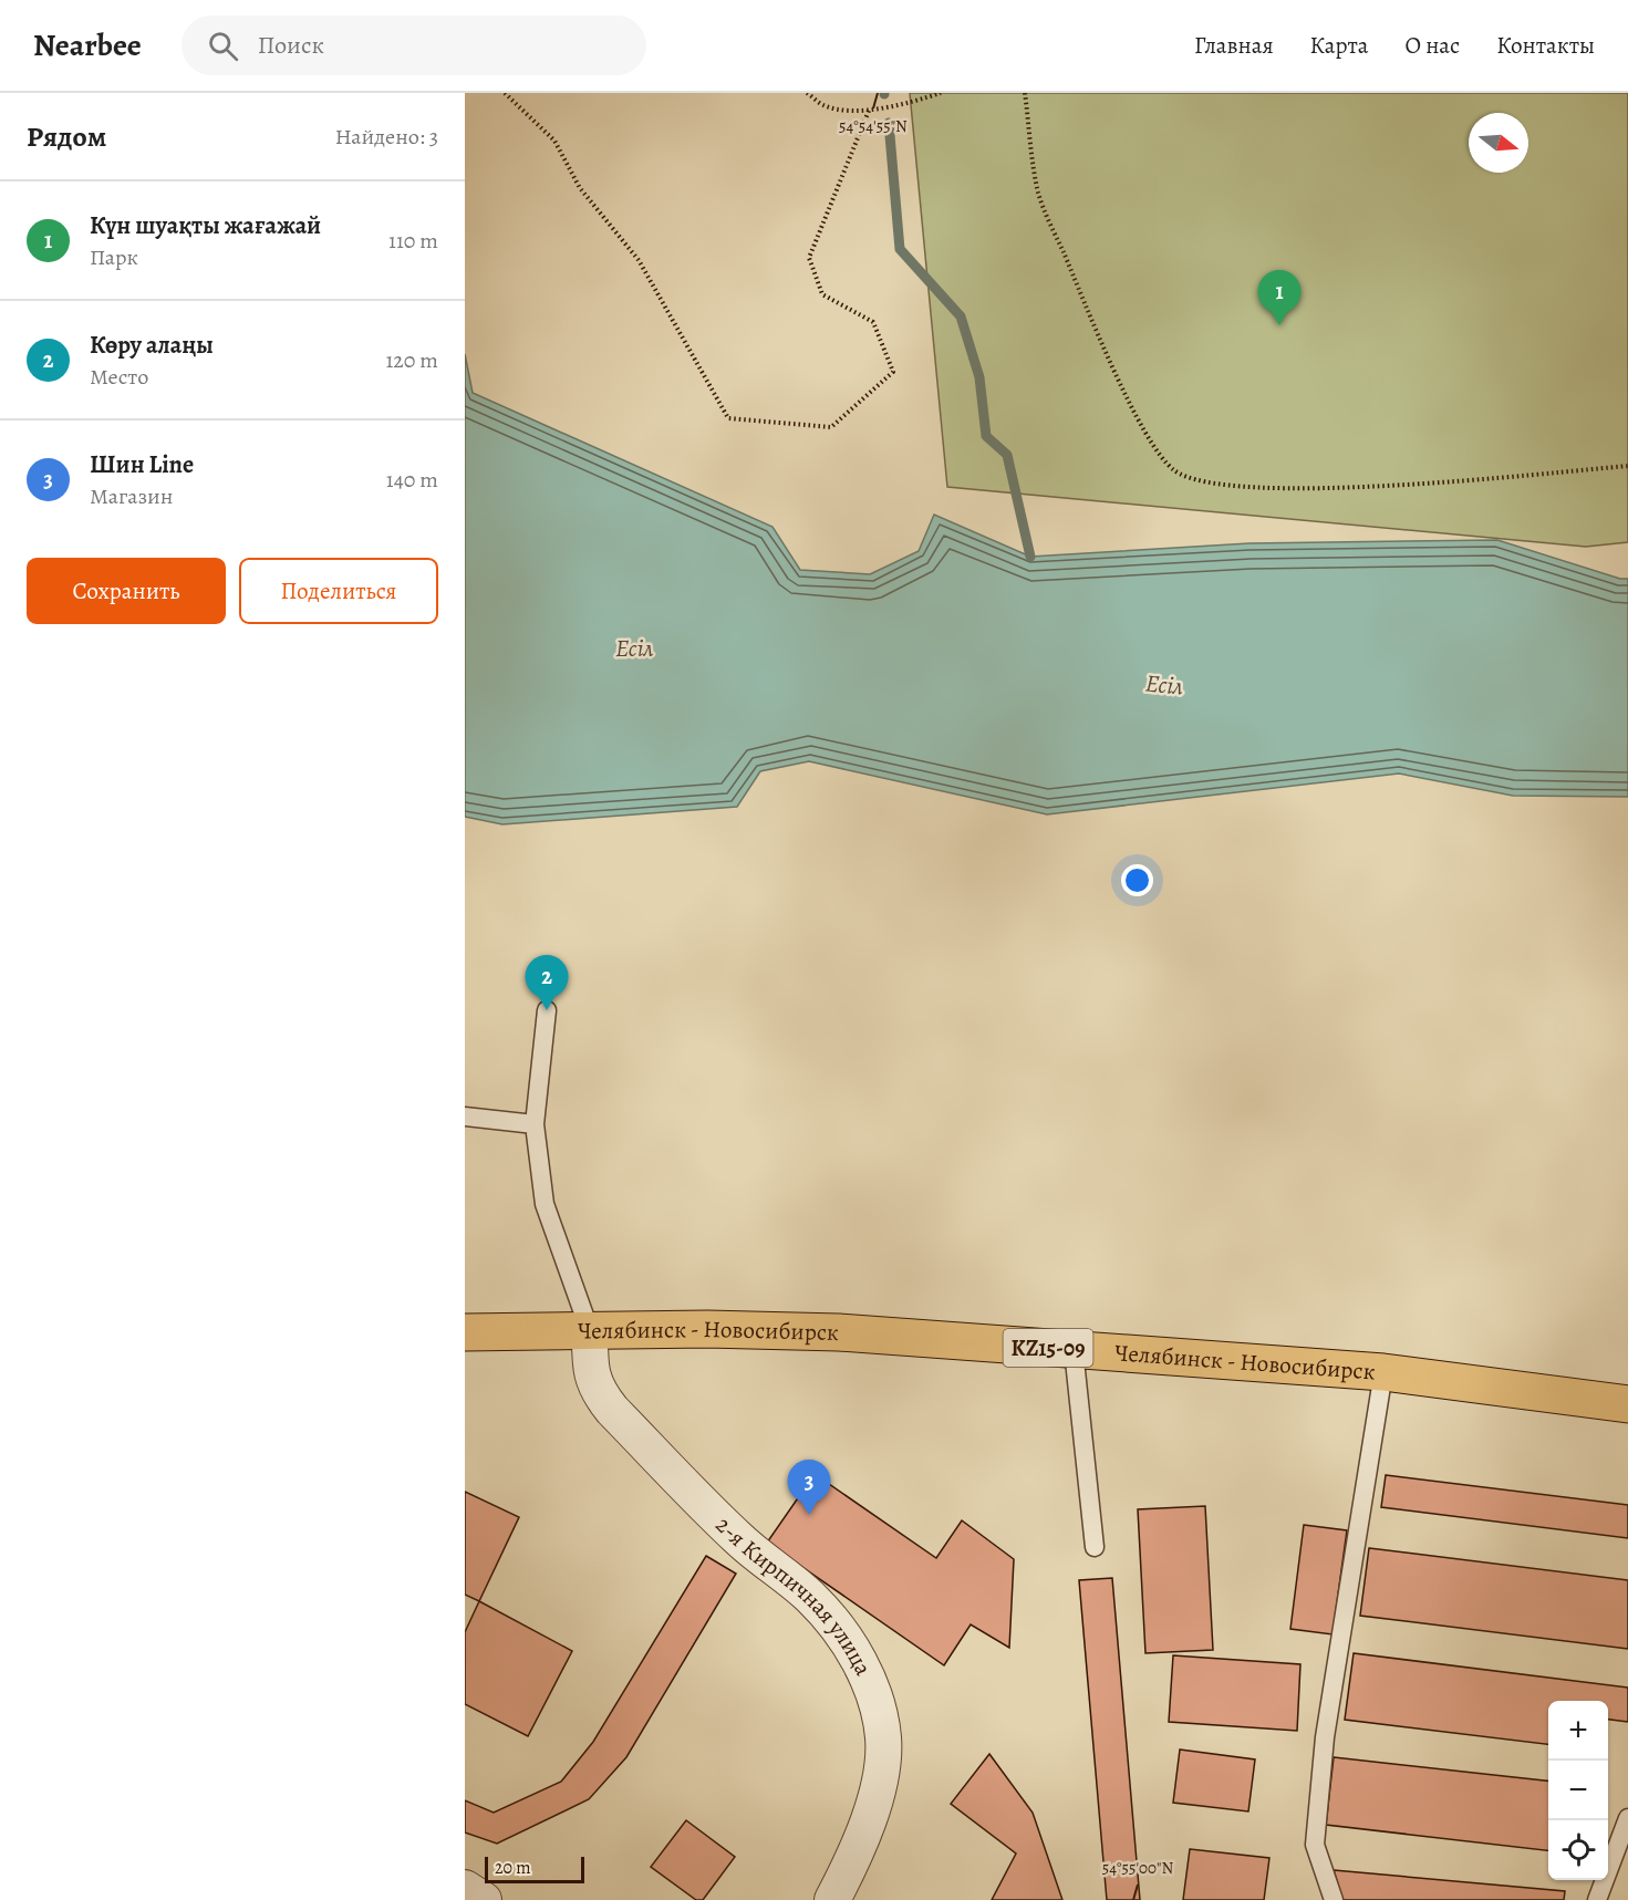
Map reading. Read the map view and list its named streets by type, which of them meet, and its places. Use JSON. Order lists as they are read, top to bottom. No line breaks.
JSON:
{"streets":{"highway":["Челябинск - Новосибирск","KZ15-09"],"street":["2-я Кирпичная улица"]},"crossings":[["Челябинск - Новосибирск","2-я Кирпичная улица"]],"water":["Есіл"],"scale_bar":"20 m","north":"right","page":{"header":"Nearbee","search":"Поиск","nav":["Главная","Карта","О нас","Контакты"],"heading":["Рядом","Найдено: 3"],"list":[{"mark":"1","name":"Күн шуақты жағажай","note":"Парк","value":"110 m"},{"mark":"2","name":"Көру алаңы","note":"Место","value":"120 m"},{"mark":"3","name":"Шин Line","note":"Магазин","value":"140 m"}],"pins":["1","2","3"],"buttons":["Сохранить","Поделиться"],"map_buttons":["+","−"],"scale":"20 m"},"coordinates":["54°54'55\"N","54°55'00\"N"]}
